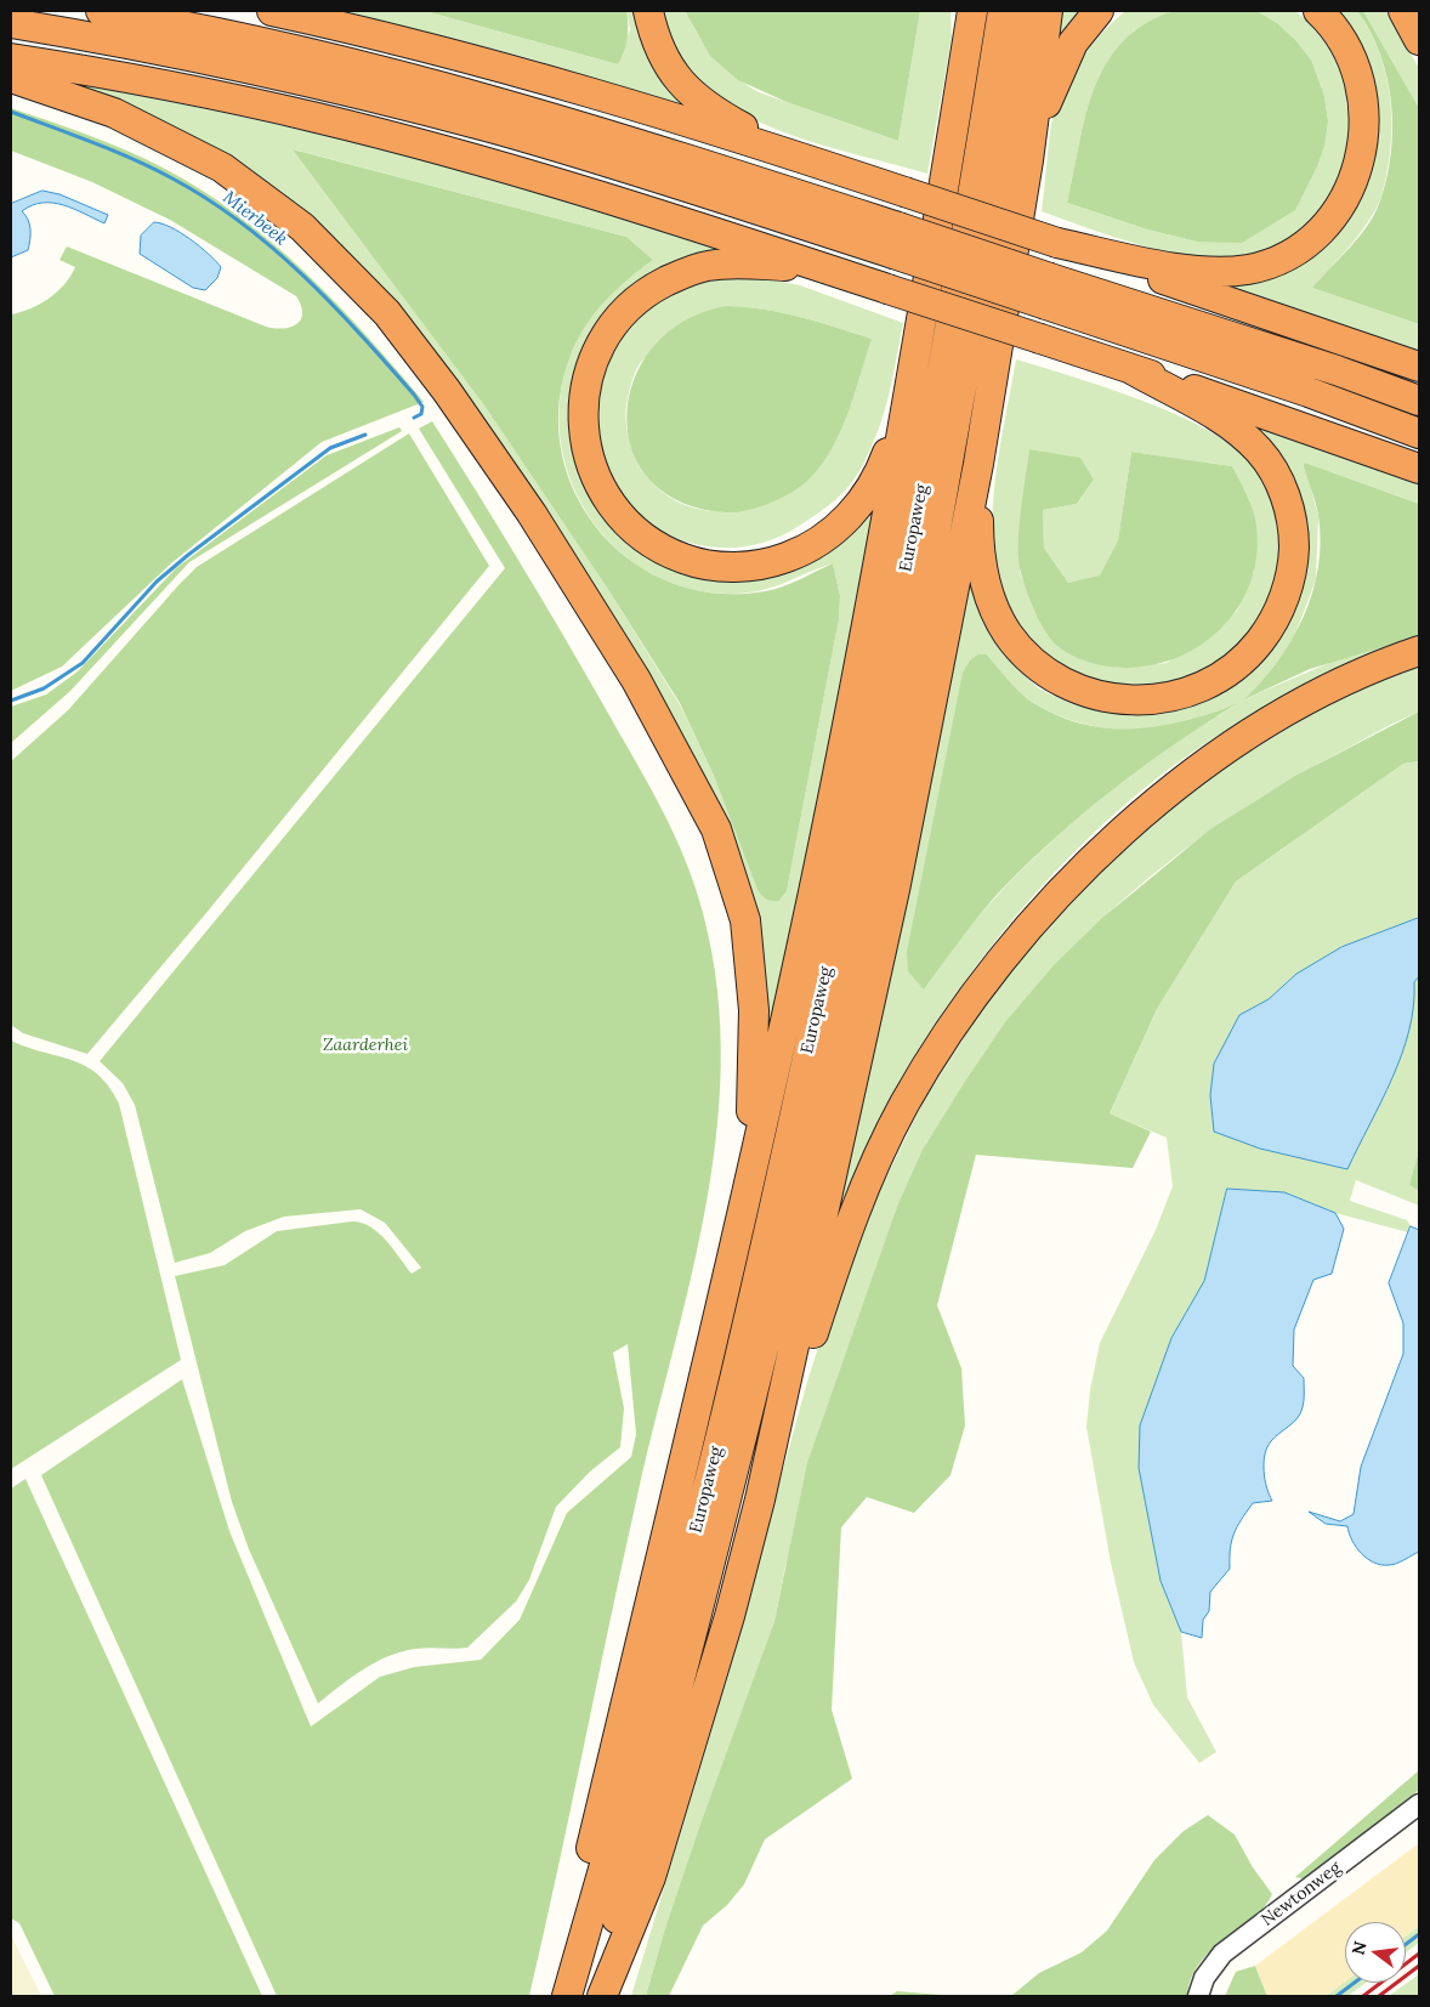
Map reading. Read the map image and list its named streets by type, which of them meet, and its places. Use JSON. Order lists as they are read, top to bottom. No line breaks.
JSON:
{"streets":{"highway":["Europaweg"],"street":["Newtonweg"]},"water":["Mierbeek"],"parks":["Zaarderhei"],"north":"left"}
